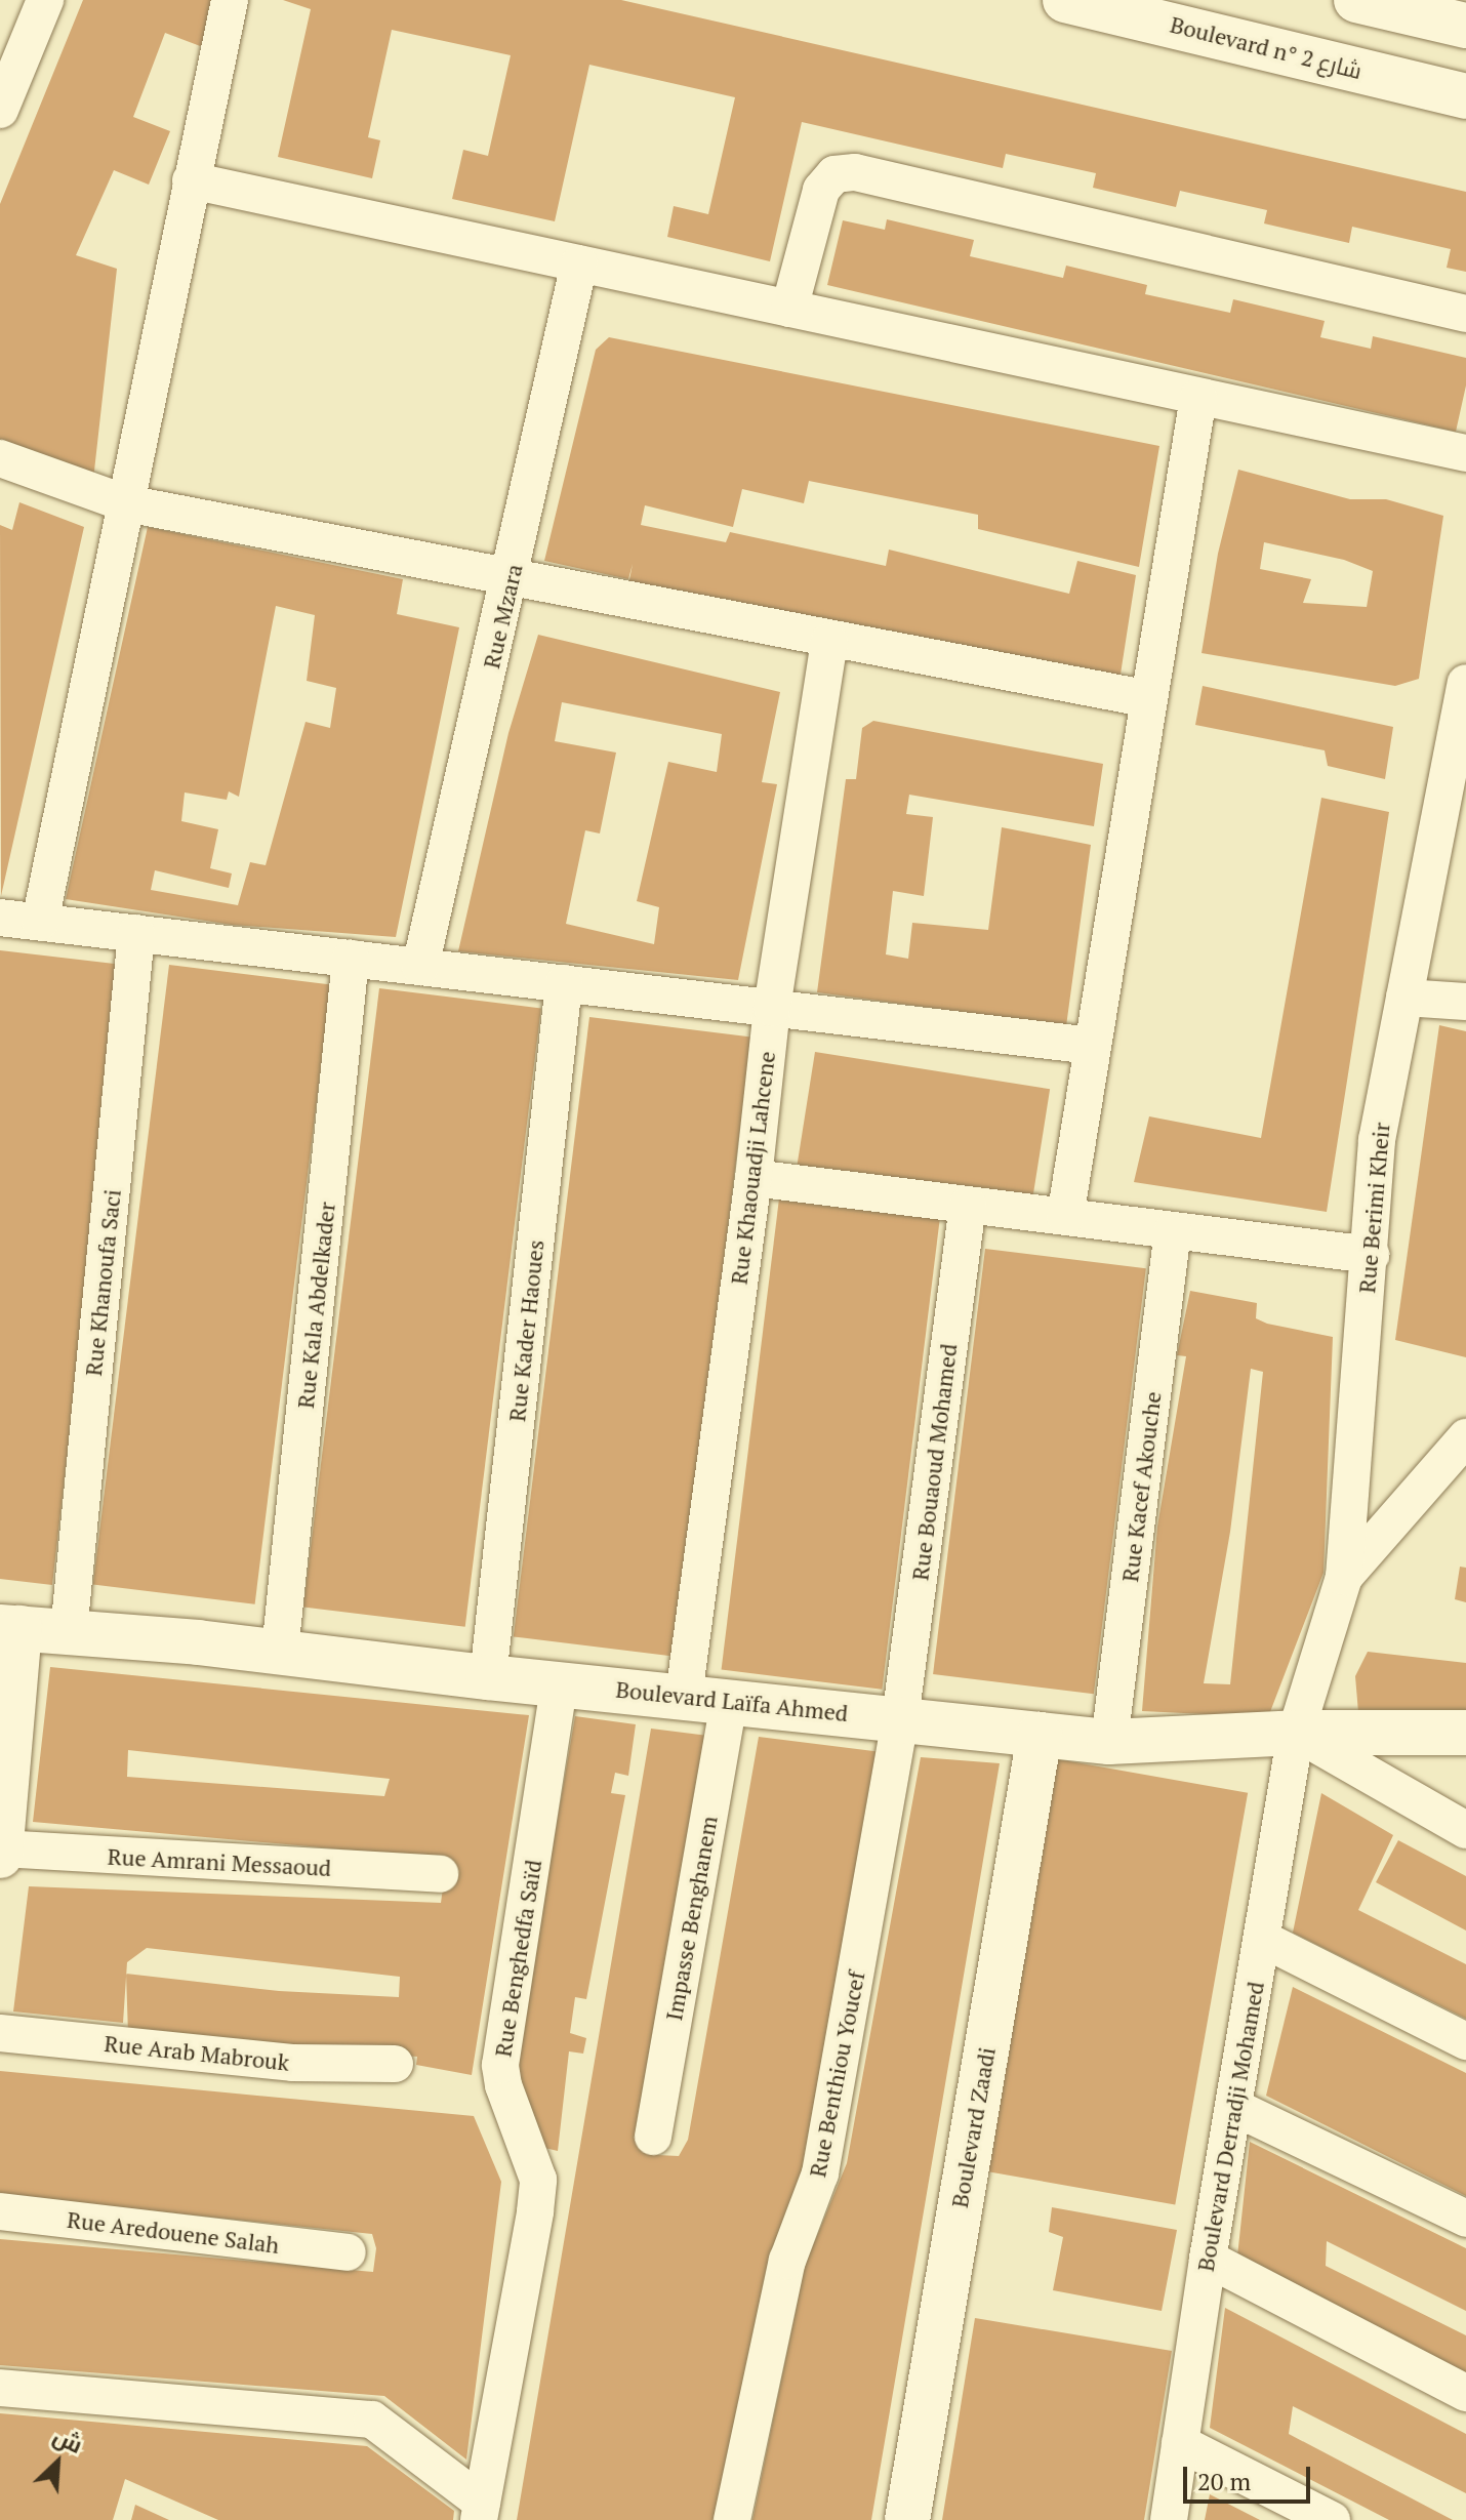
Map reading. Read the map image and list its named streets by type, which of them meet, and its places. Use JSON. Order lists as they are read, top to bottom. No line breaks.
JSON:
{"streets":{"street":["Boulevard n° شارع 2","Rue Mzara","Rue Khaouadji Lahcene","Rue Berimi Kheir","Rue Khanoufa Saci","Rue Kala Abdelkader","Rue Kader Haoues","Rue Bouaoud Mohamed","Rue Kacef Akouche","Boulevard Laïfa Ahmed","Rue Amrani Messaoud","Impasse Benghanem","Rue Benghedfa Saïd","Rue Arab Mabrouk","Rue Benthiou Youcef","Boulevard Derradji Mohamed","Boulevard Zaadi","Rue Aredouene Salah"]},"crossings":[["Rue Khaouadji Lahcene","Boulevard Laïfa Ahmed"],["Rue Berimi Kheir","Boulevard Laïfa Ahmed"],["Rue Berimi Kheir","Boulevard Derradji Mohamed"],["Rue Khanoufa Saci","Boulevard Laïfa Ahmed"],["Rue Kala Abdelkader","Boulevard Laïfa Ahmed"],["Rue Kader Haoues","Boulevard Laïfa Ahmed"],["Rue Bouaoud Mohamed","Boulevard Laïfa Ahmed"],["Rue Bouaoud Mohamed","Rue Benthiou Youcef"],["Rue Kacef Akouche","Boulevard Laïfa Ahmed"],["Boulevard Laïfa Ahmed","Impasse Benghanem"],["Boulevard Laïfa Ahmed","Rue Benghedfa Saïd"],["Boulevard Laïfa Ahmed","Rue Benthiou Youcef"],["Boulevard Laïfa Ahmed","Boulevard Derradji Mohamed"],["Boulevard Laïfa Ahmed","Boulevard Zaadi"]],"scale_bar":"20 m","north":"top right"}
